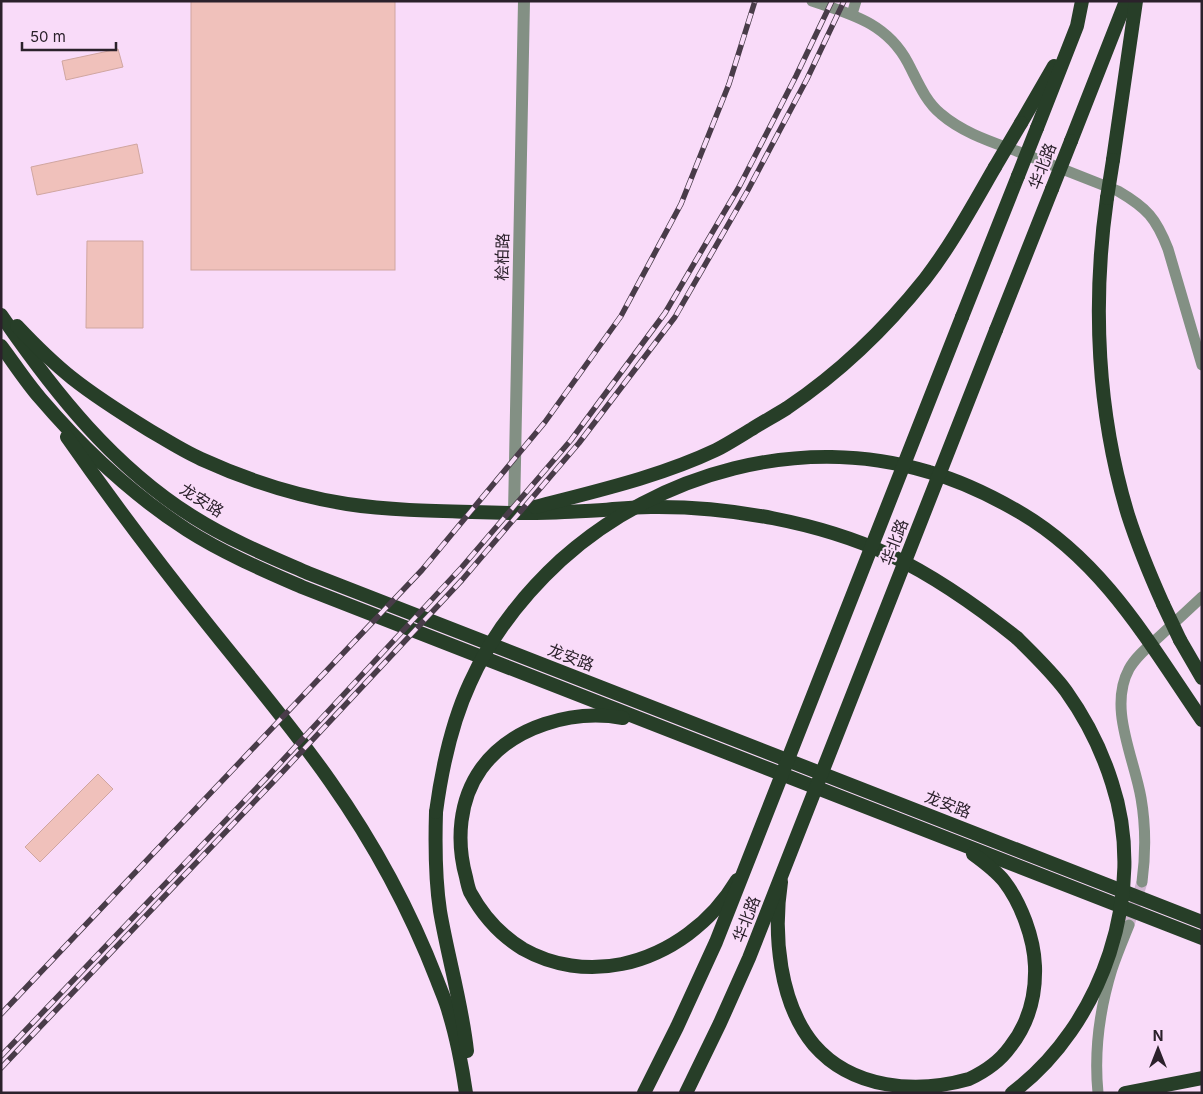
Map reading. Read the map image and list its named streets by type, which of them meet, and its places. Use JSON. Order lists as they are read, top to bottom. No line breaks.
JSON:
{"streets":{"highway":["华北路","龙安路"],"street":["桧柏路"]},"scale_bar":"50 m","north":"top"}
